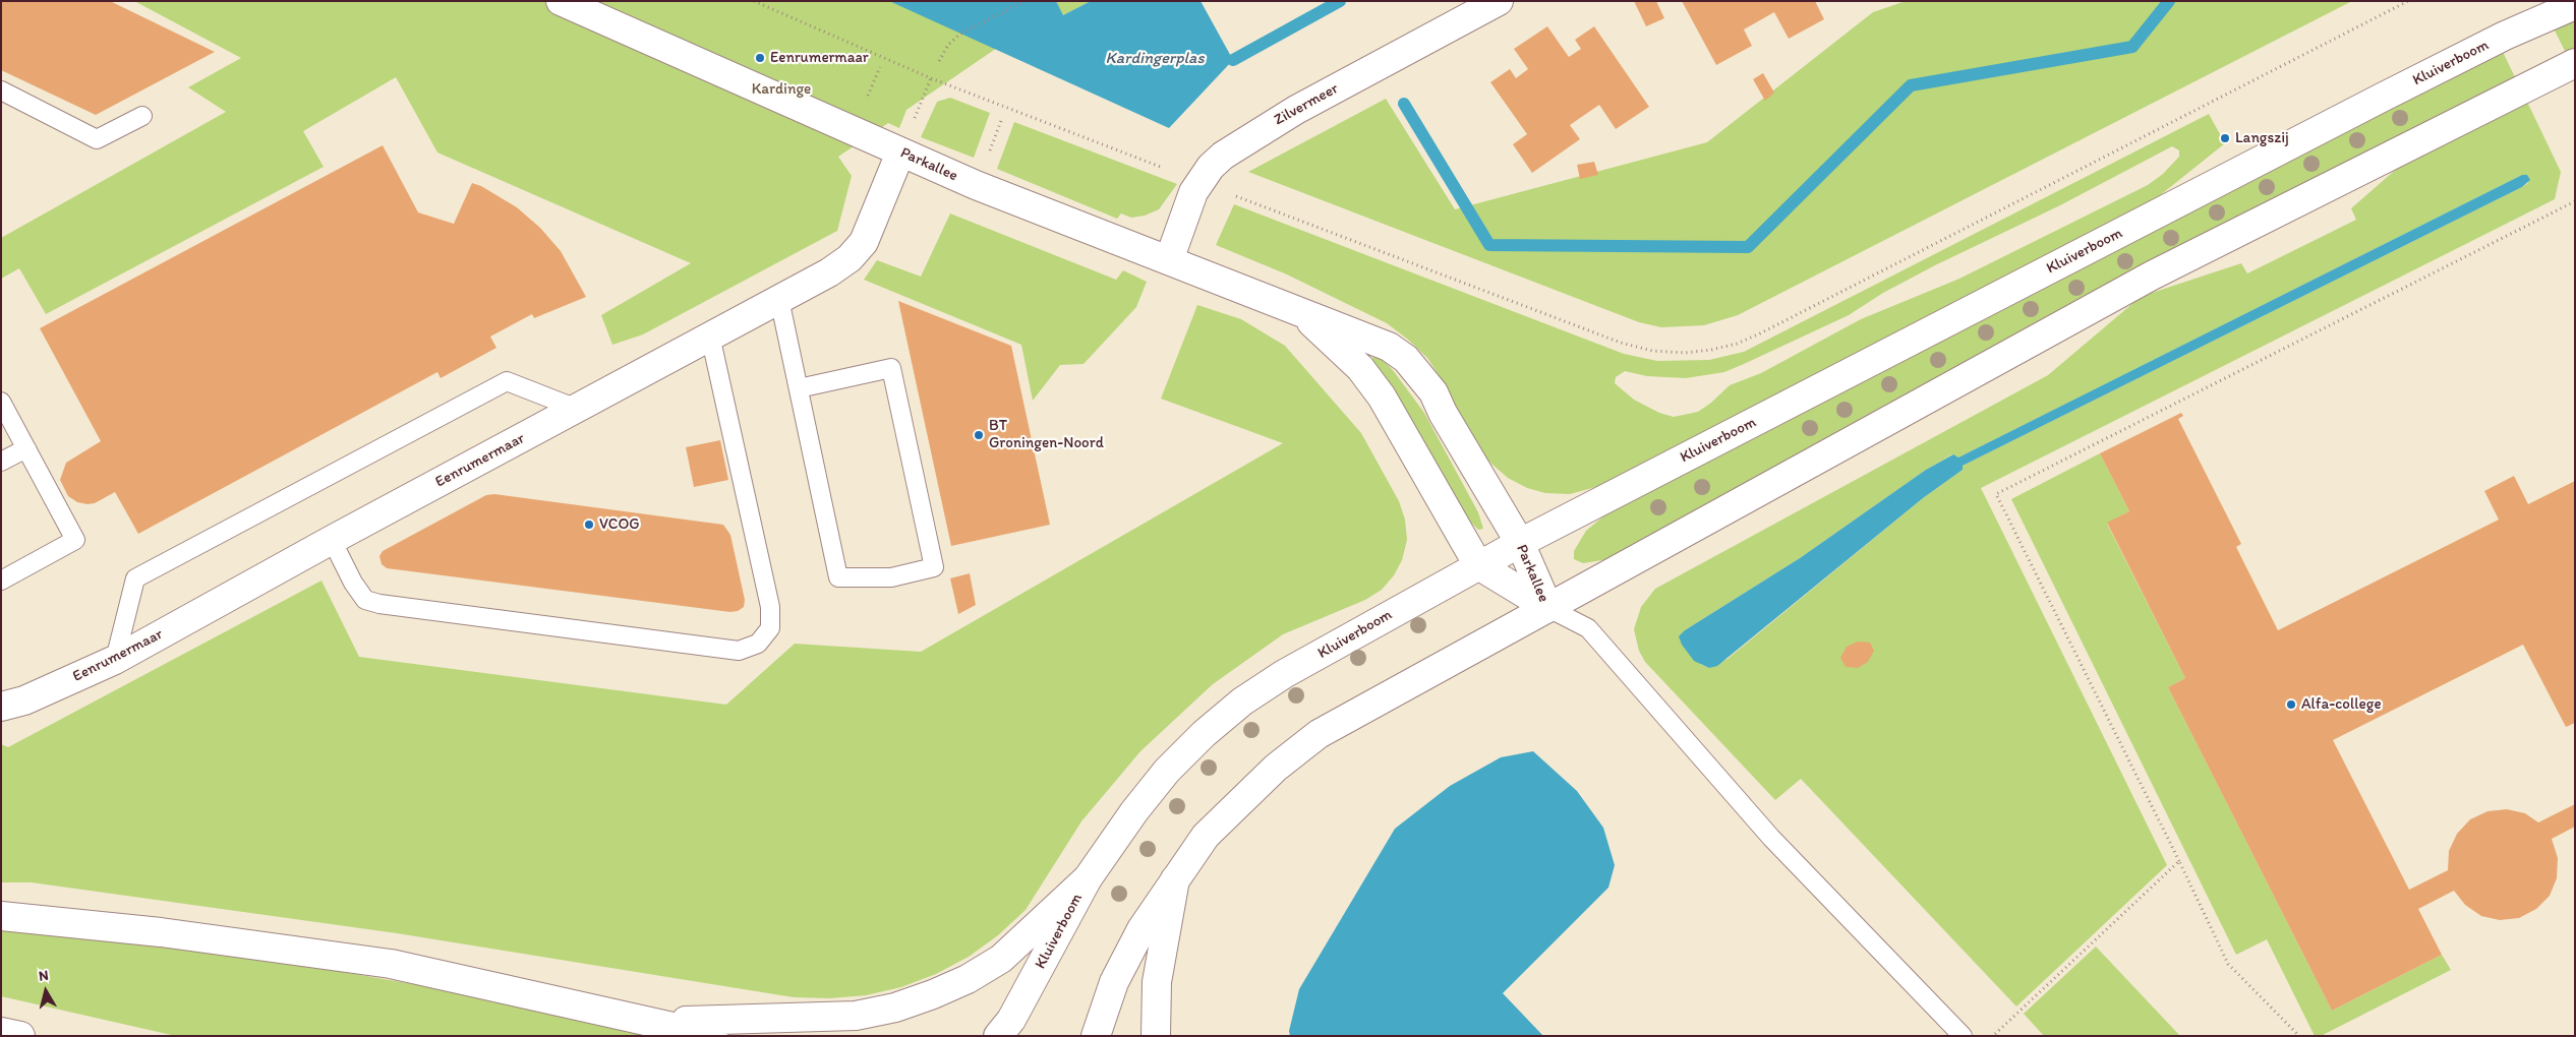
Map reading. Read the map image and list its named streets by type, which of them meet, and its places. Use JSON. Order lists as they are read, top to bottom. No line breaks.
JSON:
{"streets":{"main road":["Kluiverboom","Zilvermeer","Parkallee","Eenrumermaar"]},"crossings":[["Kluiverboom","Parkallee"],["Zilvermeer","Parkallee"],["Parkallee","Eenrumermaar"]],"water":["Kardingerplas"],"parks":["Kardinge"],"places":["Eenrumermaar","Langszij","BT Groningen-Noord","VCOG","Alfa-college"],"north":"top"}
